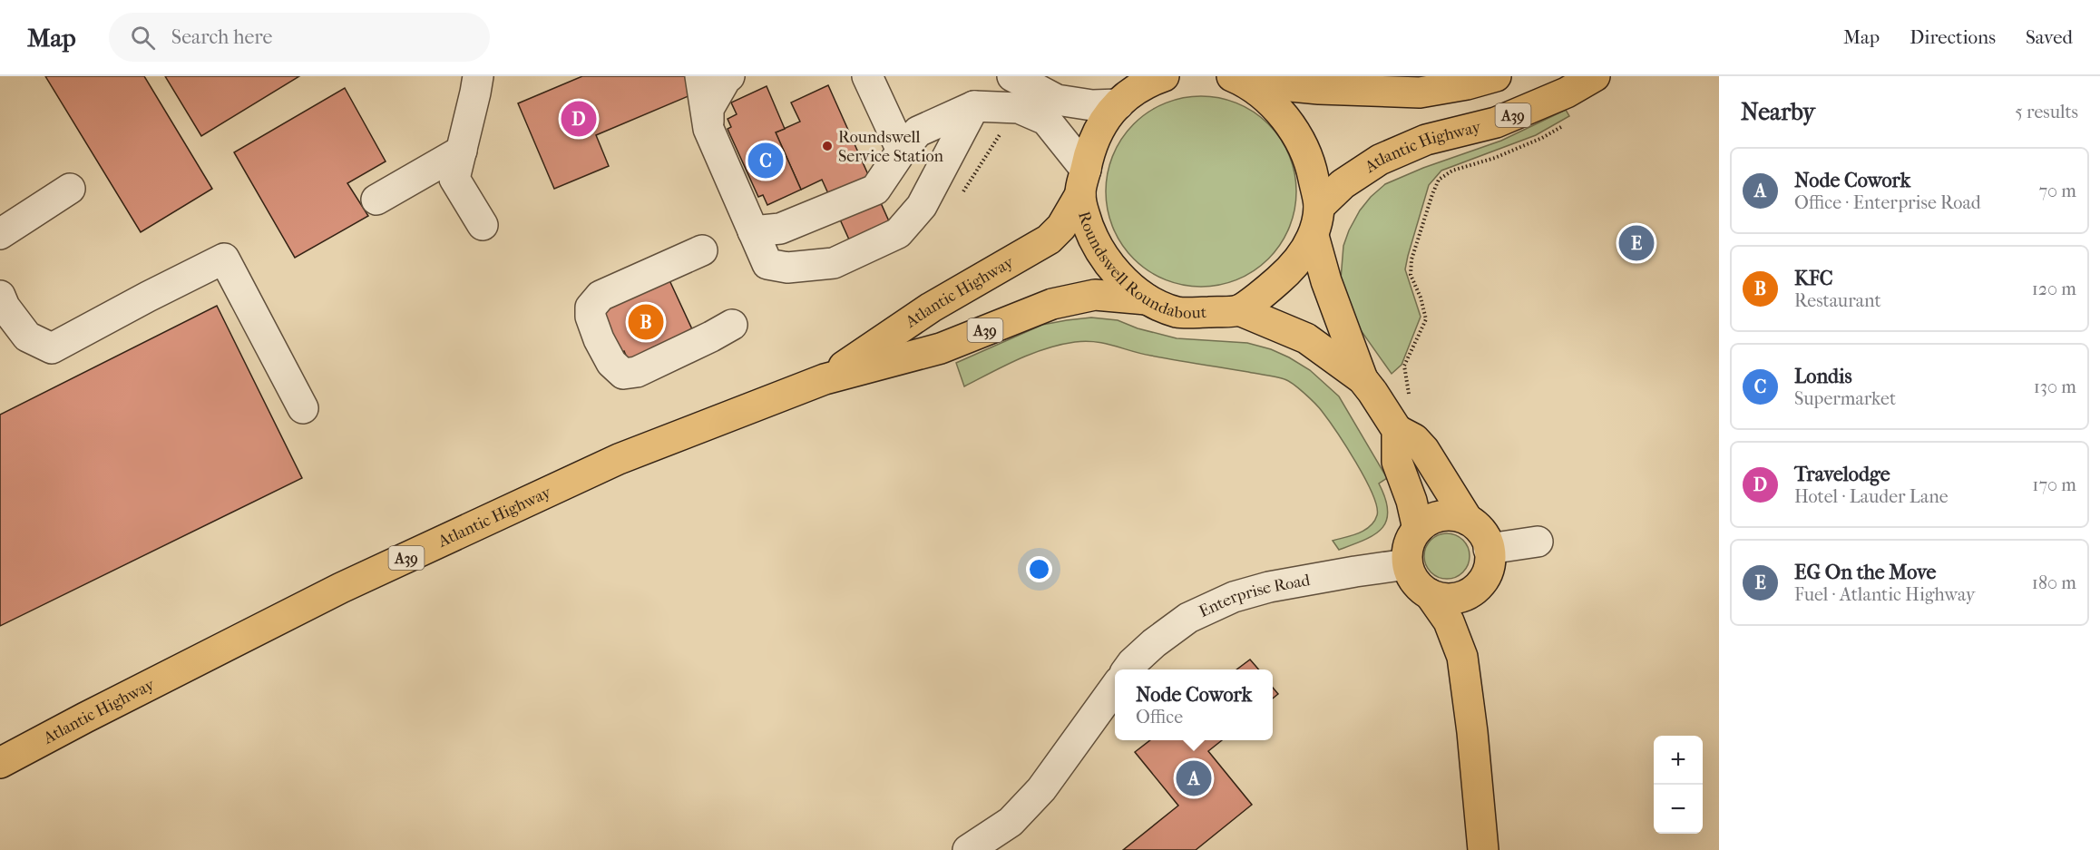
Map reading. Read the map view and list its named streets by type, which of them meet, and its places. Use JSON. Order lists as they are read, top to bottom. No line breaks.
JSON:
{"streets":{"main road":["A39","Atlantic Highway","Roundswell Roundabout"],"street":["Enterprise Road"]},"crossings":[["Atlantic Highway","Roundswell Roundabout"]],"places":["Roundswell Service Station"],"page":{"header":"Map","search":"Search here","nav":["Map","Directions","Saved"],"heading":["Nearby","5 results"],"pins":["D","C","E","B","A"],"list":[{"mark":"A","name":"Node Cowork","note":"Office · Enterprise Road","value":"70 m"},{"mark":"B","name":"KFC","note":"Restaurant","value":"120 m"},{"mark":"C","name":"Londis","note":"Supermarket","value":"130 m"},{"mark":"D","name":"Travelodge","note":"Hotel · Lauder Lane","value":"170 m"},{"mark":"E","name":"EG On the Move","note":"Fuel · Atlantic Highway","value":"180 m"}],"popup":["Node Cowork","Office"],"map_buttons":["+","−"]}}
